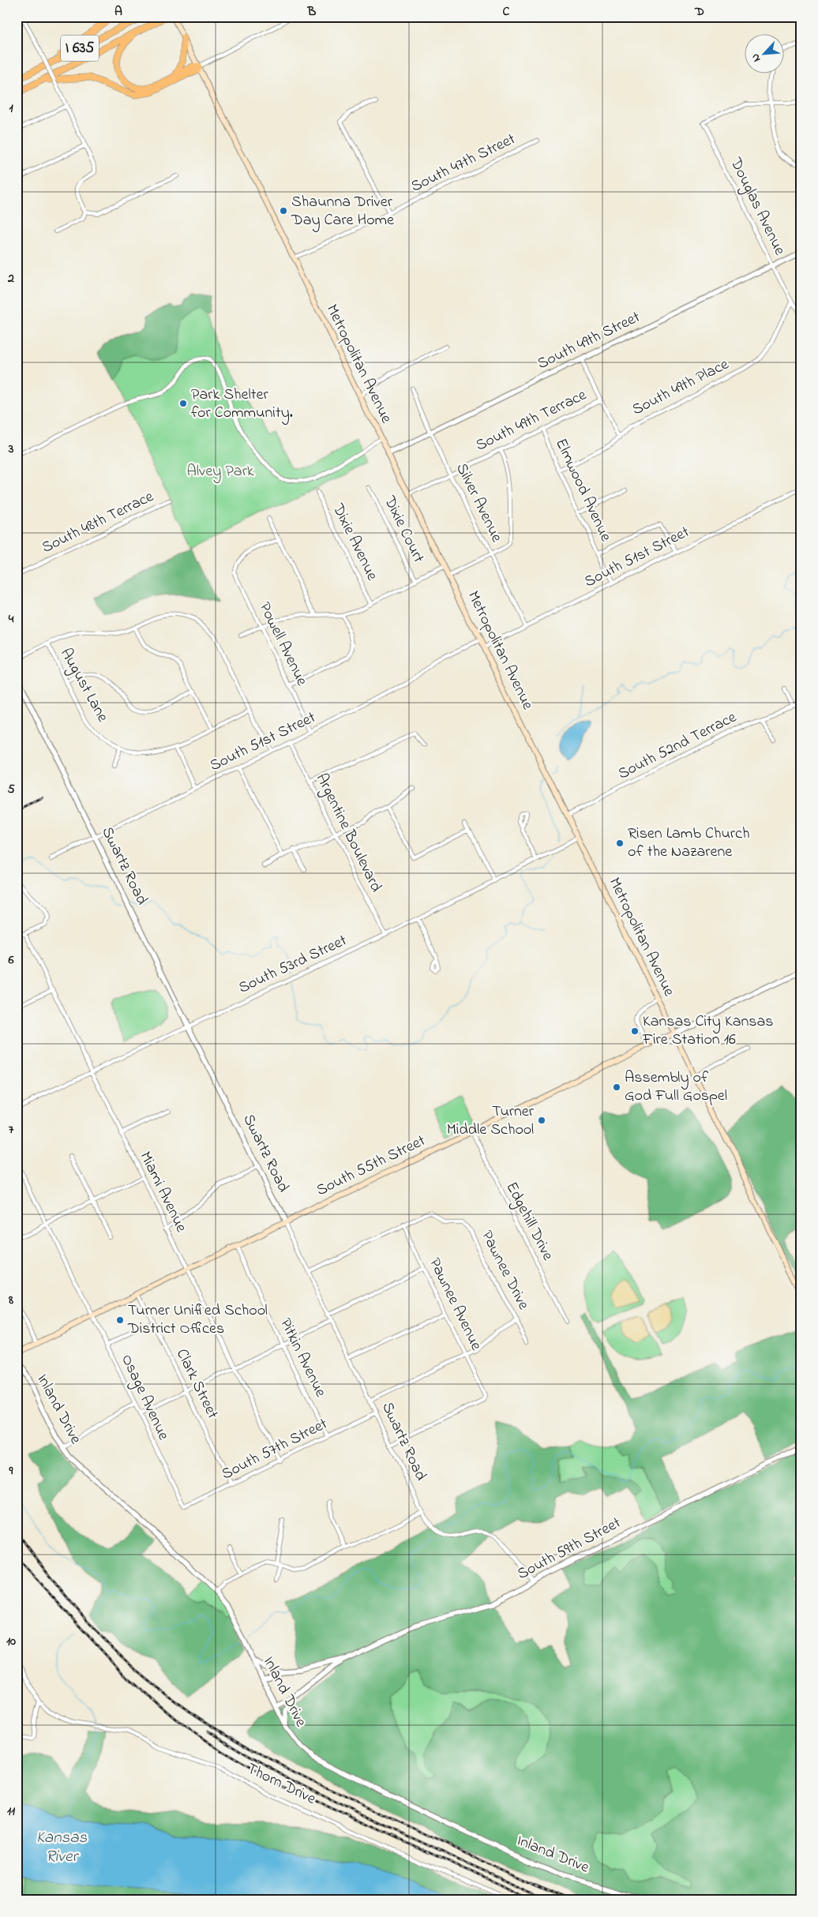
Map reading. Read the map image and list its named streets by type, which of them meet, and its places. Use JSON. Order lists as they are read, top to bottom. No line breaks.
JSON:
{"streets":{"highway":["I 635"],"main road":["Metropolitan Avenue","South 55th Street"],"street":["South 47th Street","Douglas Avenue","South 49th Street","South 49th Place","South 49th Terrace","Elmwood Avenue","Silver Avenue","South 48th Terrace","Dixie Court","Dixie Avenue","South 51st Street","Powell Avenue","August Lane","South 52nd Terrace","Argentine Boulevard","Swartz Road","South 53rd Street","Miami Avenue","Edgehill Drive","Pawnee Drive","Pawnee Avenue","Pitkin Avenue","Clark Street","Osage Avenue","Inland Drive","South 57th Street","South 59th Street","Thorn Drive"]},"crossings":[["South 47th Street","Metropolitan Avenue"],["Douglas Avenue","South 49th Street"],["Douglas Avenue","South 49th Place"],["South 49th Street","Metropolitan Avenue"],["South 49th Street","Silver Avenue"],["Metropolitan Avenue","South 49th Terrace"],["Metropolitan Avenue","South 51st Street"],["Metropolitan Avenue","South 52nd Terrace"],["Metropolitan Avenue","South 53rd Street"],["Metropolitan Avenue","South 55th Street"],["South 49th Place","Elmwood Avenue"],["South 49th Terrace","Elmwood Avenue"],["South 49th Terrace","Silver Avenue"],["Elmwood Avenue","South 51st Street"],["Silver Avenue","South 51st Street"],["South 51st Street","Powell Avenue"],["South 51st Street","Argentine Boulevard"],["South 51st Street","Swartz Road"],["Argentine Boulevard","South 53rd Street"],["Swartz Road","South 53rd Street"],["Swartz Road","South 55th Street"],["Swartz Road","Pawnee Drive"],["Swartz Road","Pawnee Avenue"],["Swartz Road","South 57th Street"],["Swartz Road","South 59th Street"],["South 53rd Street","Miami Avenue"],["South 55th Street","Miami Avenue"],["South 55th Street","Edgehill Drive"],["South 55th Street","Pitkin Avenue"],["South 55th Street","Clark Street"],["South 55th Street","Osage Avenue"],["South 55th Street","Inland Drive"],["Miami Avenue","South 57th Street"],["Pawnee Drive","Pawnee Avenue"],["Pitkin Avenue","South 57th Street"],["Clark Street","South 57th Street"],["Osage Avenue","South 57th Street"],["Inland Drive","South 59th Street"]],"water":["Kansas River"],"parks":["Alvey Park"],"places":["Shaunna Driver Day Care Home","Park Shelter for Community.","Risen Lamb Church of the Nazarene","Kansas City Kansas Fire Station 16","Assembly of God Full Gospel","Turner Middle School","Turner Unified School District Offices"],"north":"bottom left","grid":{"columns":["A","B","C","D"],"rows":["1","2","3","4","5","6","7","8","9","10","11"]}}
